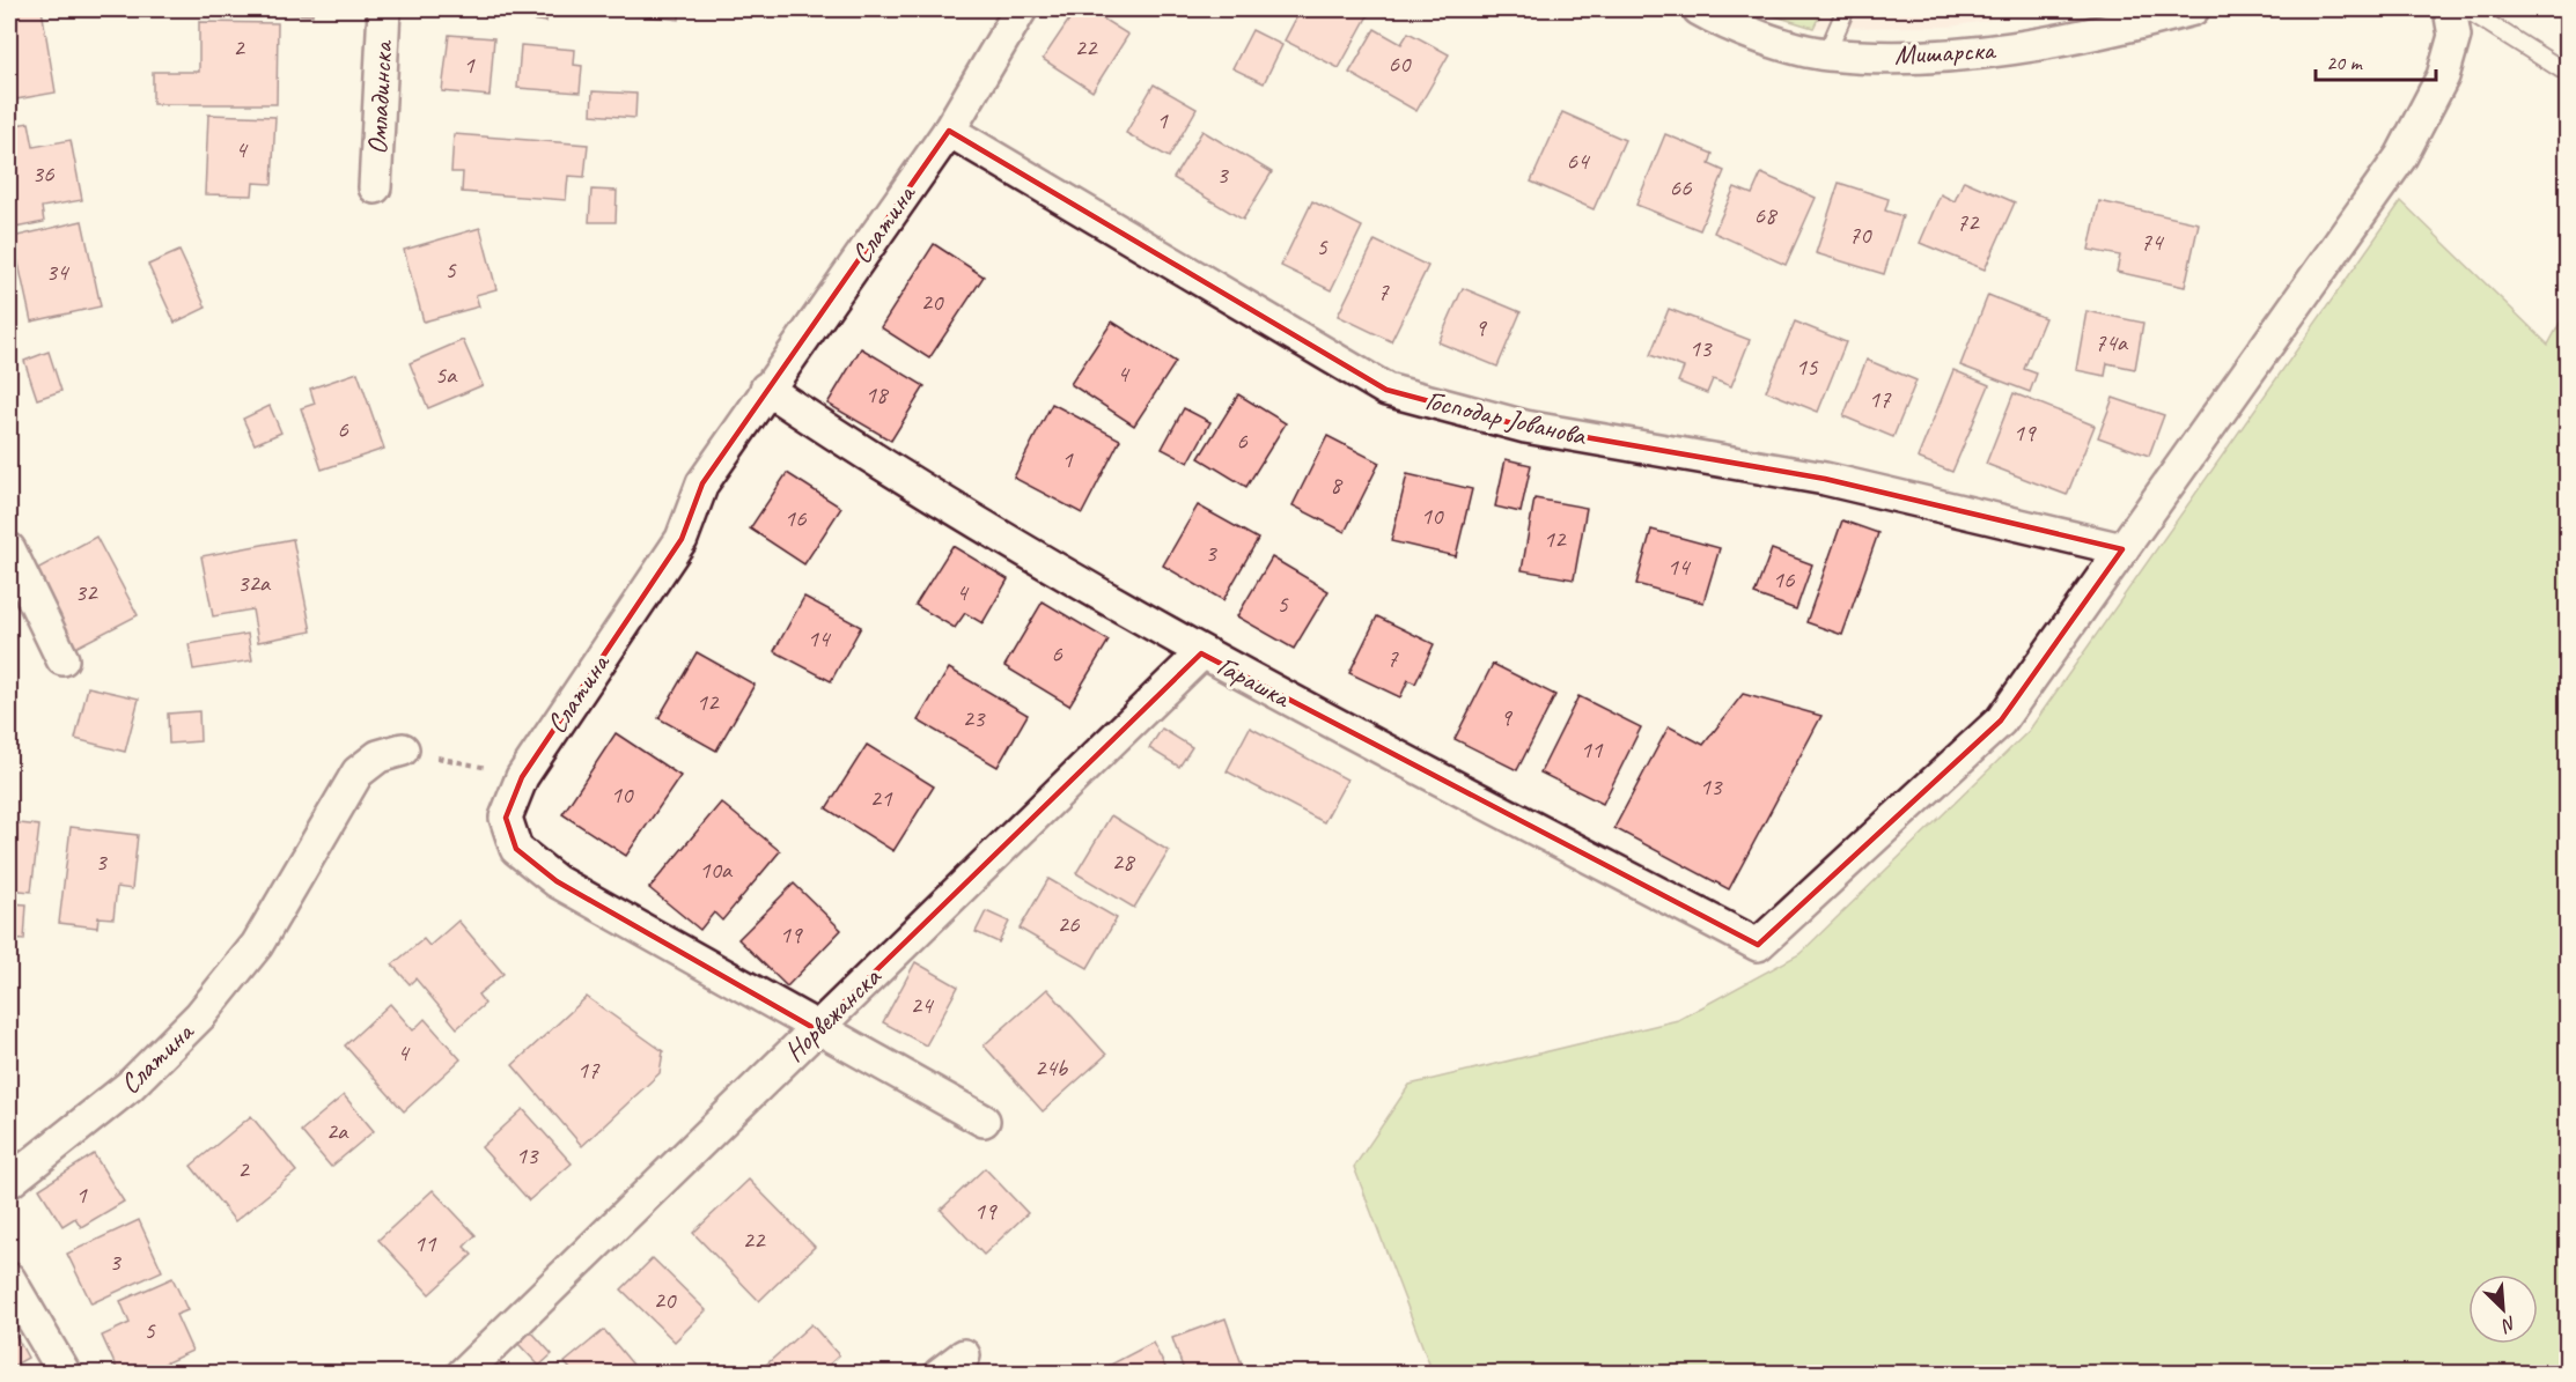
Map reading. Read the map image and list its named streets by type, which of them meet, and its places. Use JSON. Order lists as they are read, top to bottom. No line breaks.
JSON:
{"streets":{"street":["Мишарска","Омладинска","Слатина","Господар Јованова","Гарашка","Норвежанска"]},"crossings":[["Слатина","Господар Јованова"],["Слатина","Гарашка"],["Слатина","Норвежанска"],["Господар Јованова","Гарашка"],["Гарашка","Норвежанска"]],"house_numbers":["2","22","60","1","1","4","64","36","3","66","68","72","70","74","5","5","34","7","20","9","74a","13","15","4","5a","18","17","6","19","6","1","8","10","16","12","3","14","16","32a","32","4","5","14","6","7","12","9","23","11","13","10","21","3","28","10a","26","19","24","4","24b","17","2a","13","2","1","19","22","11","3","20","5"],"scale_bar":"20 m","north":"bottom right"}
